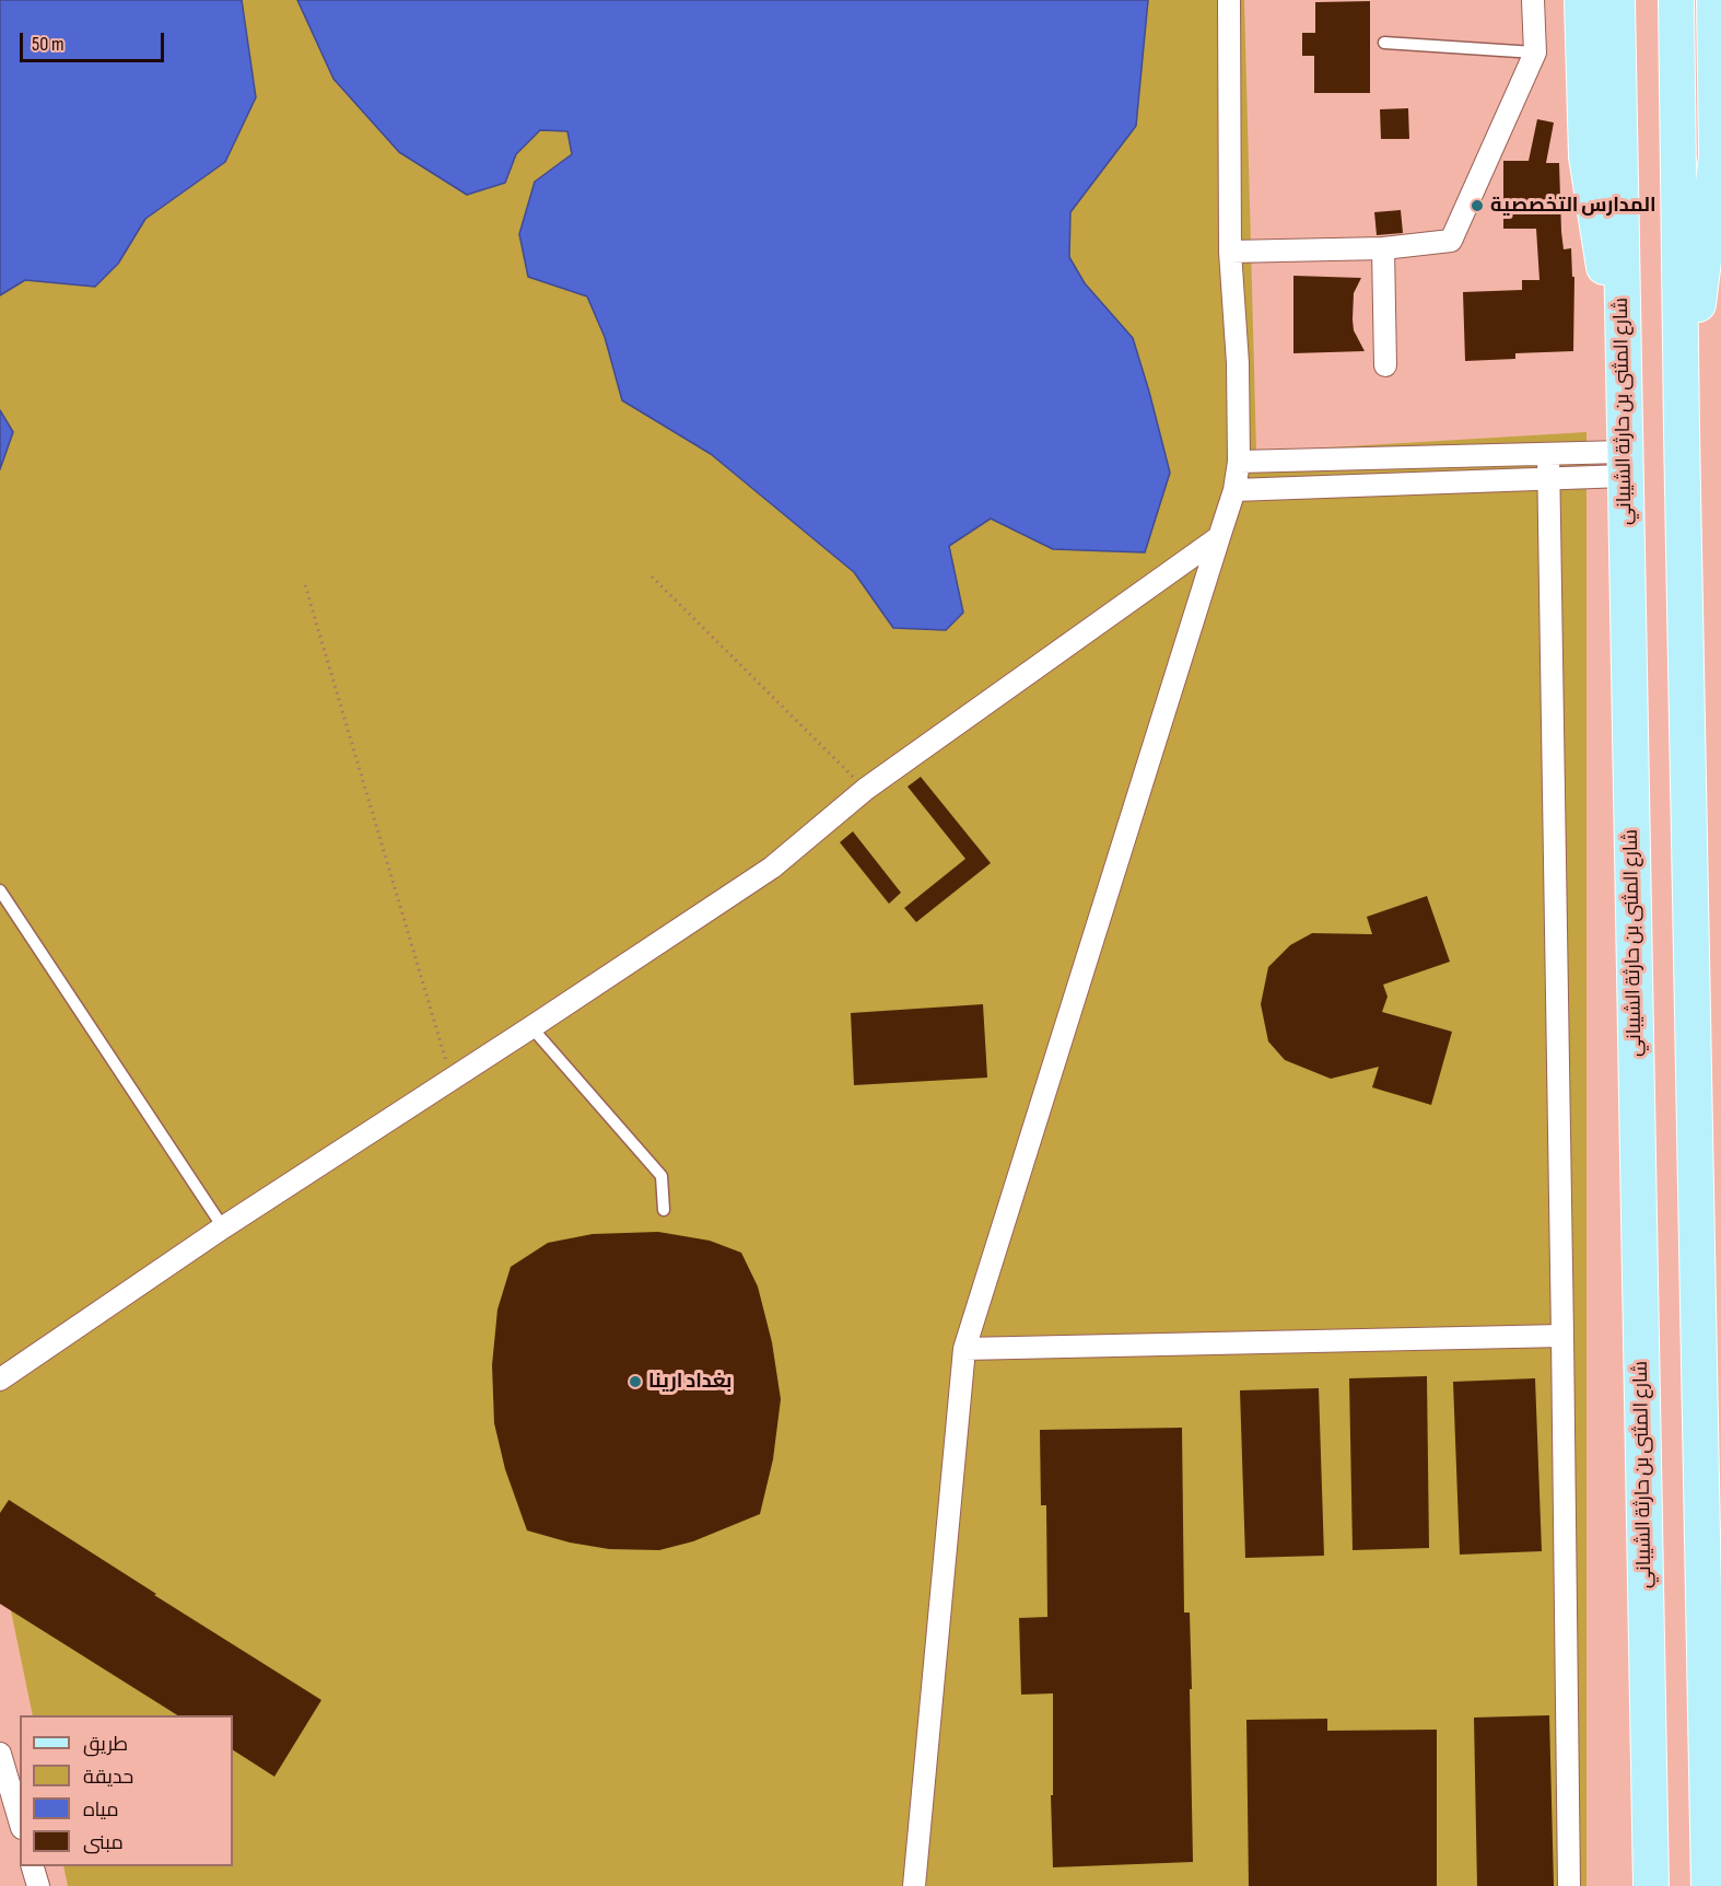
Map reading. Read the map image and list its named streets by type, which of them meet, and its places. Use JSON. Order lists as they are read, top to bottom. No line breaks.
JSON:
{"streets":{"main road":["شارع المثنى بن حارثة الشيباني"]},"places":["المدارس التخصصية","بغداد ارينا"],"legend":["طريق","حديقة","مياه","مبنى"],"scale_bar":"50 m"}
